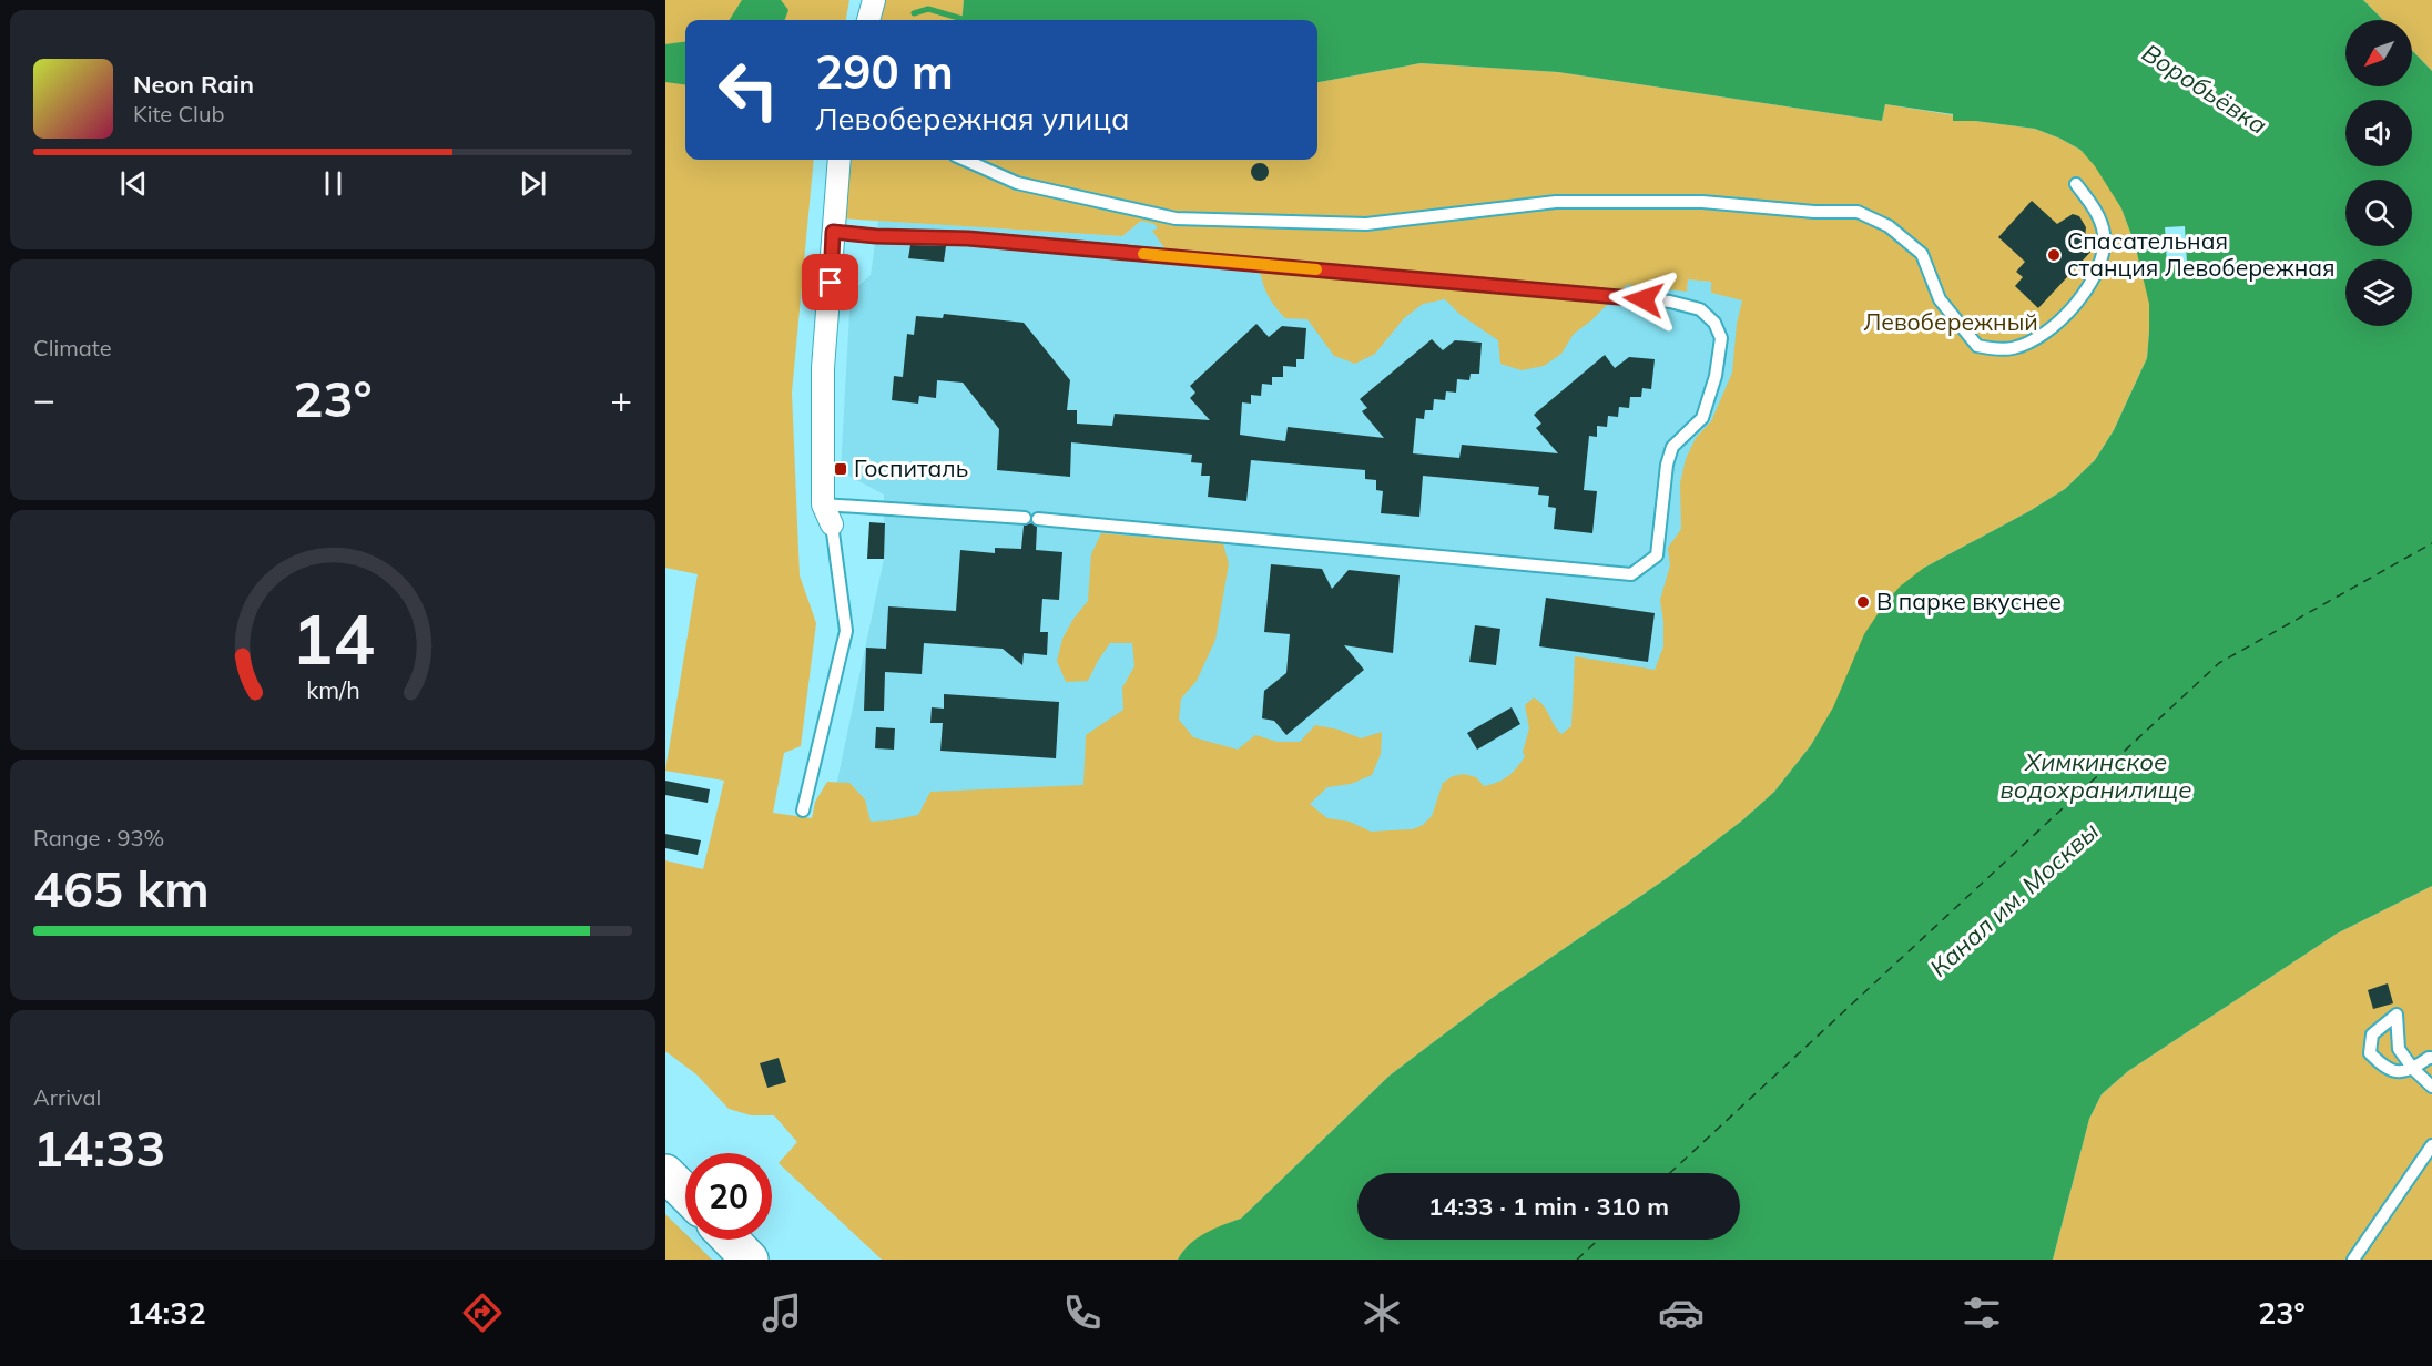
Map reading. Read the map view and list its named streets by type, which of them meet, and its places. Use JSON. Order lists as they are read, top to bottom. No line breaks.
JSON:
{"water":["Воробьёвка","Химкинское водохранилище","Канал им. Москвы"],"parks":["Левобережный"],"places":{"other":["Спасательная станция Левобережная","В парке вкуснее"],"transit":["Госпиталь"]},"north":"bottom left","page":{"turn":["290 m","Левобережная улица"],"song":["Neon Rain","Kite Club"],"tile":["Climate",["Range · 93%","465 km"],["Arrival","14:33"]],"heat":["−","23°","+"],"limit":"20","trip":"14:33 · 1 min · 310 m","tabs":["14:32","23°"],"gauge":["14","km/h"]}}
